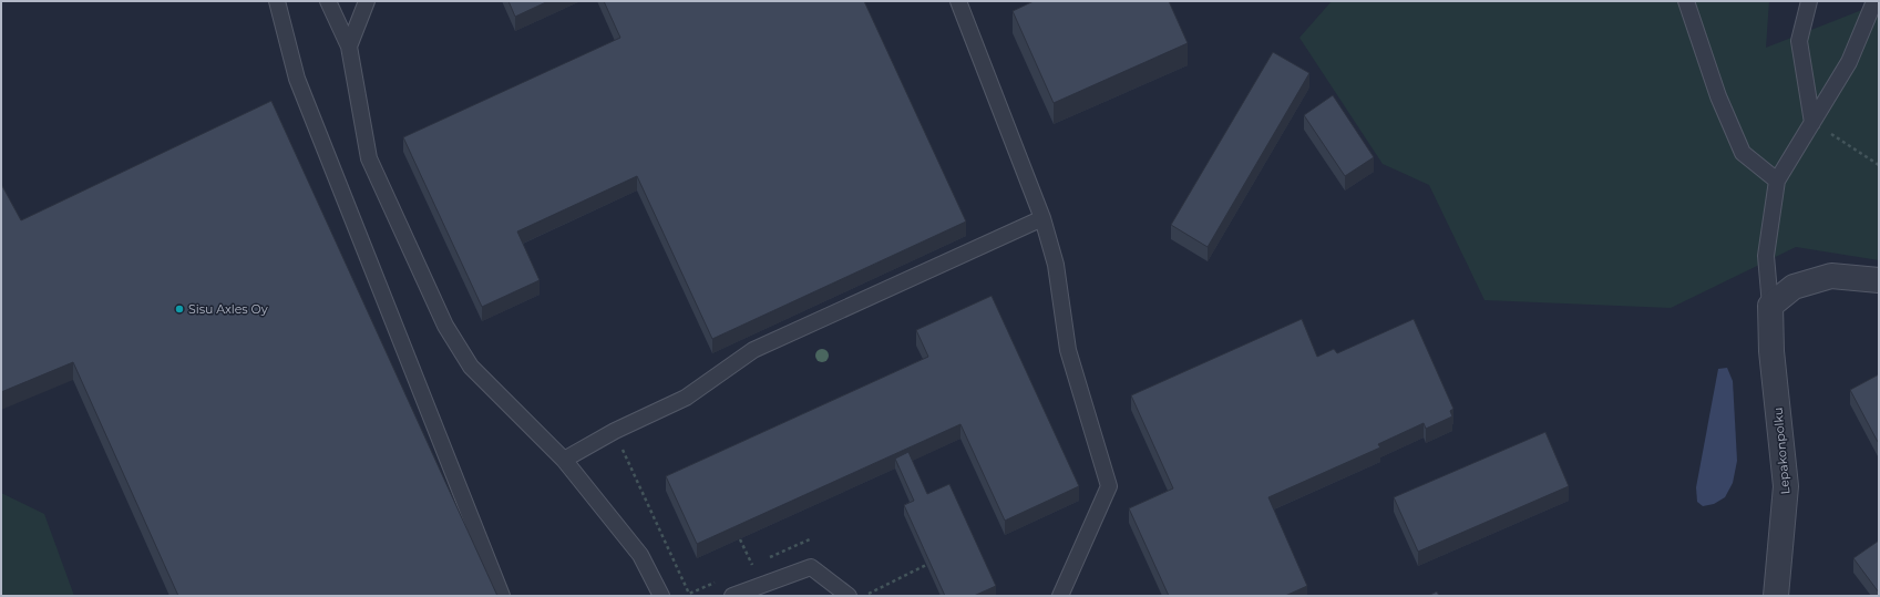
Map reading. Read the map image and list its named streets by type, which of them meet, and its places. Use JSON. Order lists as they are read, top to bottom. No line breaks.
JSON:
{"streets":{"street":["Lepakonpolku"]},"places":["Sisu Axles Oy"]}
